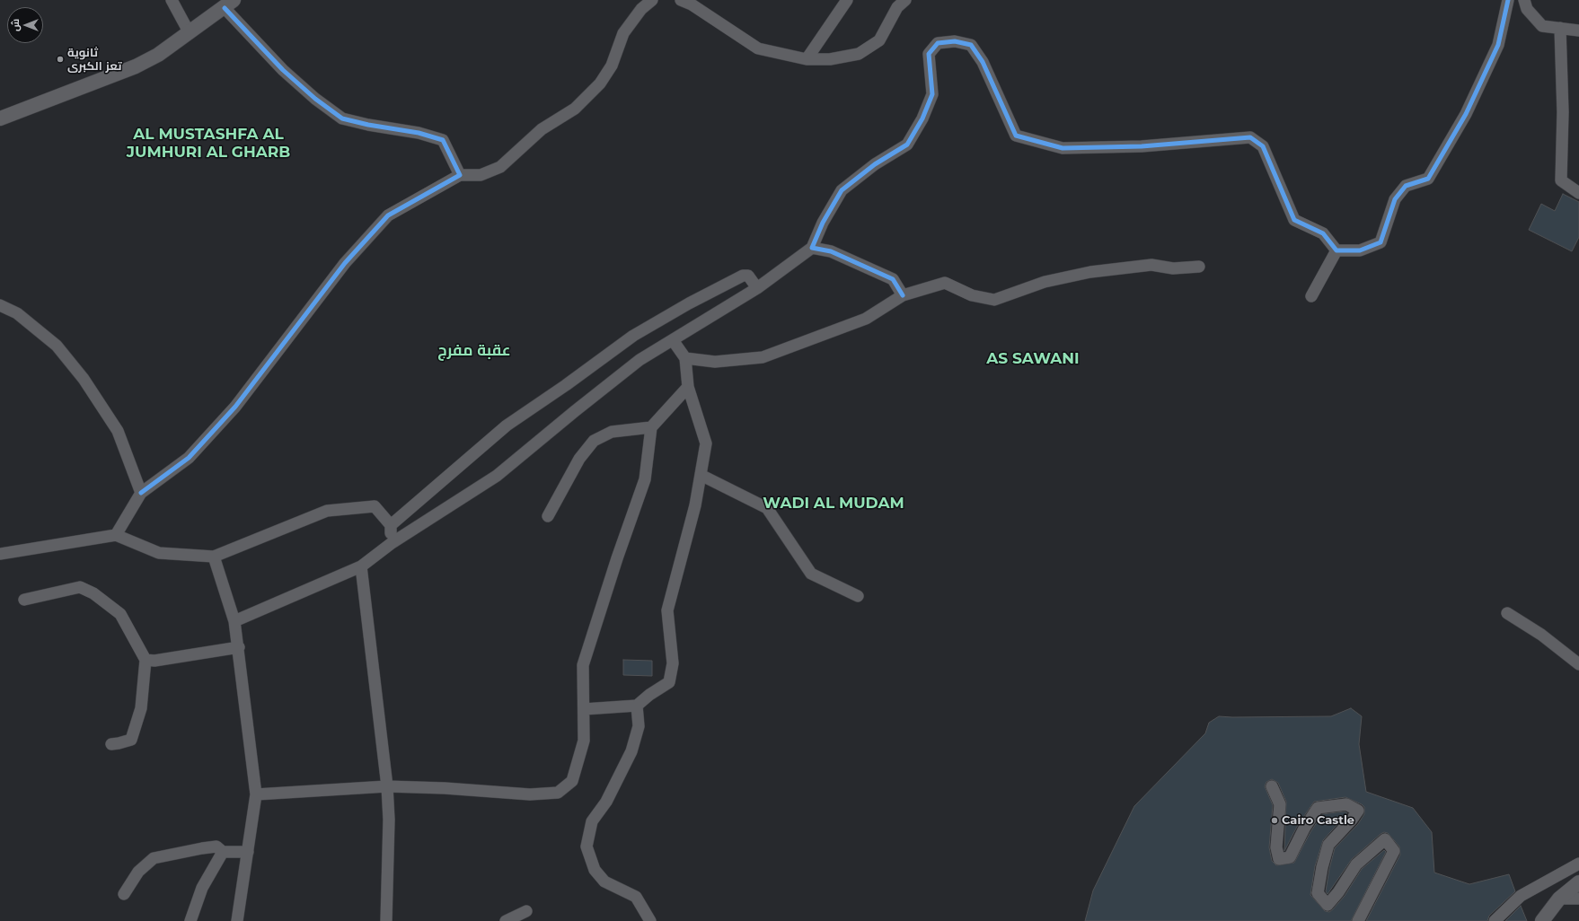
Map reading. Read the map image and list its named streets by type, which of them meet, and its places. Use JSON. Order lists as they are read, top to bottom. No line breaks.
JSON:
{"districts":["AL MUSTASHFA AL JUMHURI AL GHARB","عقبة مفرج","AS SAWANI","WADI AL MUDAM"],"places":["ثانوية تعز الكبرى","Cairo Castle"],"north":"left"}
